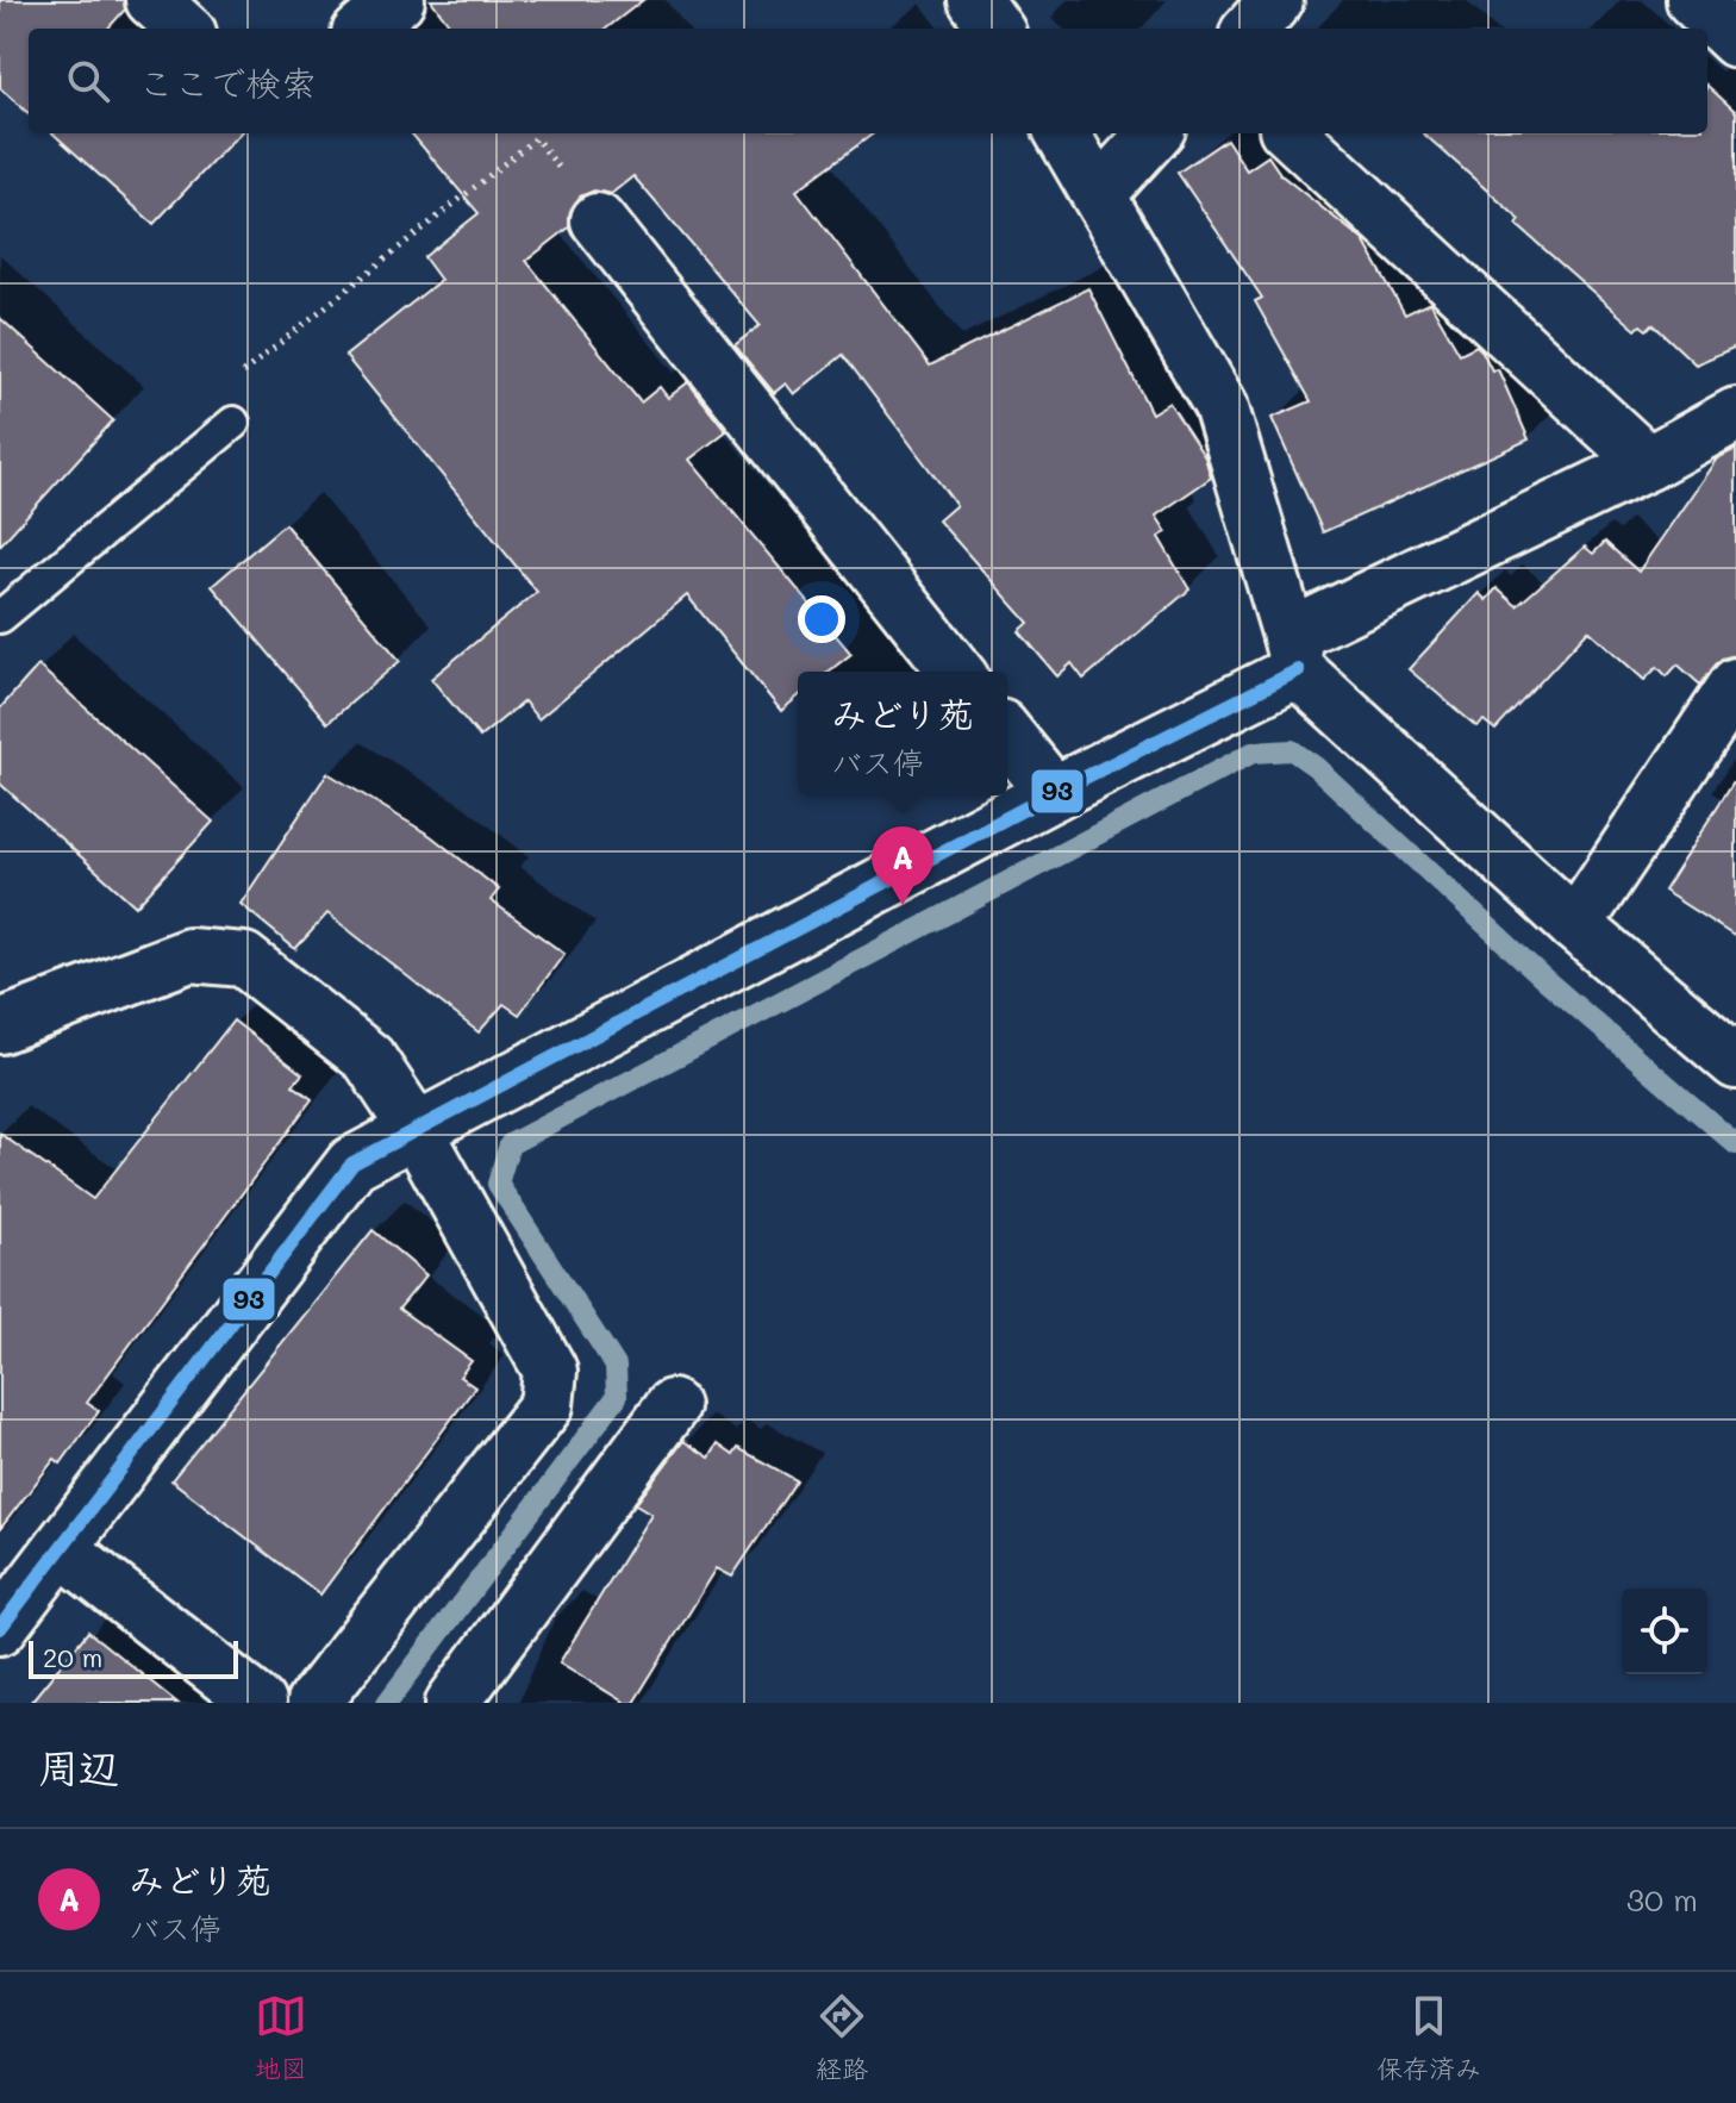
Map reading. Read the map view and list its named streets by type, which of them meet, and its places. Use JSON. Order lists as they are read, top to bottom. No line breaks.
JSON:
{"lines":["transit line 93"],"scale_bar":"20 m","page":{"search":"ここで検索","popup":["みどり苑","バス停"],"pins":"A","scale":"20 m","heading":"周辺","list":[{"mark":"A","name":"みどり苑","note":"バス停","value":"30 m"}],"nav":["地図","経路","保存済み"]}}
